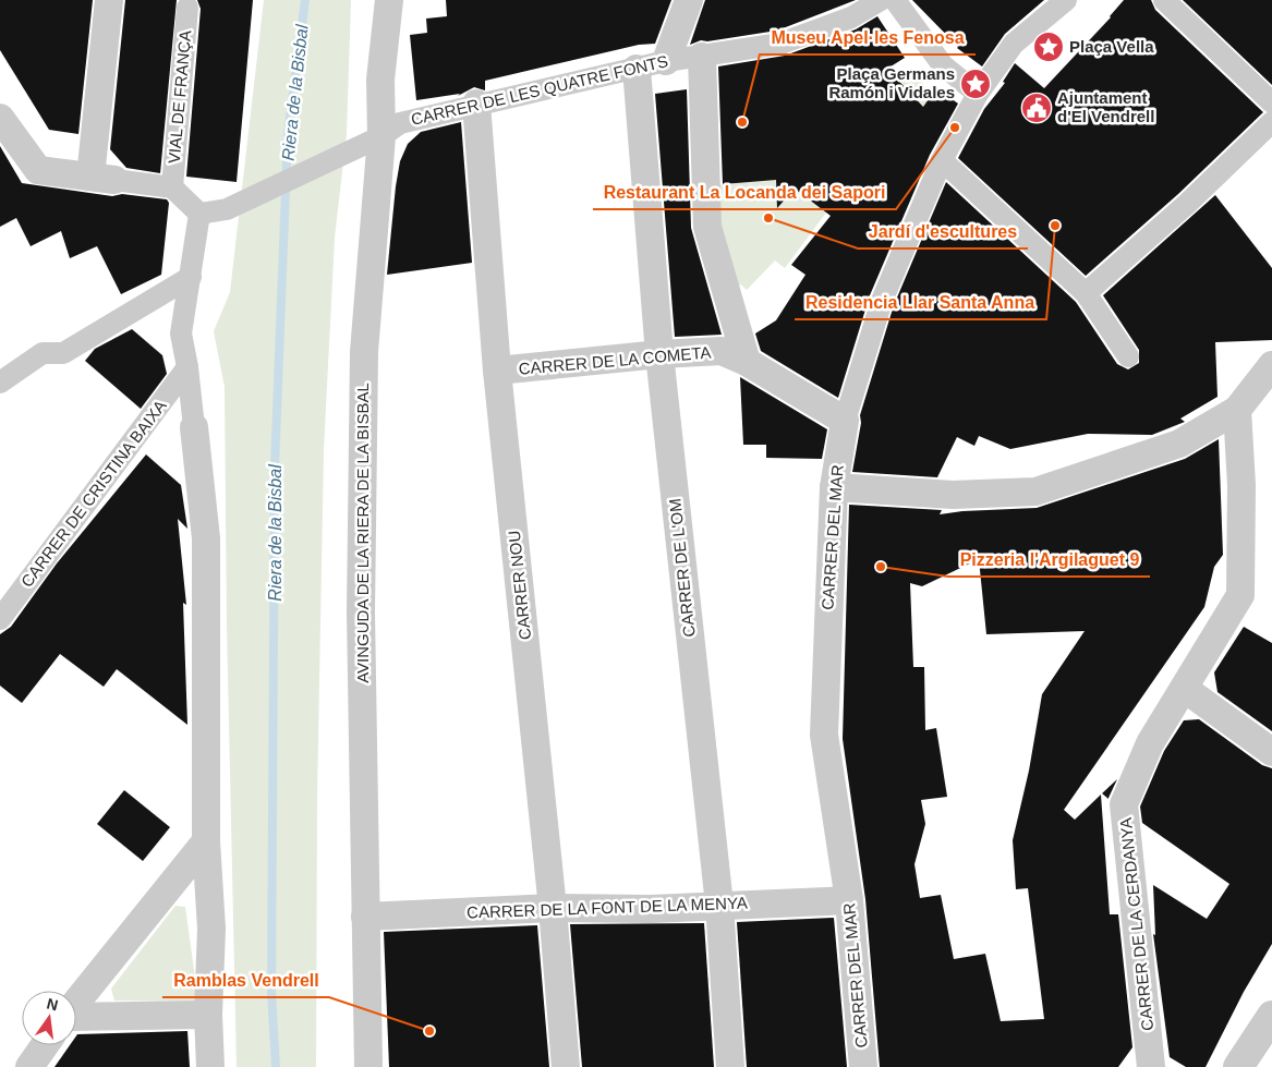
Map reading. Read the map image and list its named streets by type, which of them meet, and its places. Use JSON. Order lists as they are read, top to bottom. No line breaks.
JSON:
{"streets":{"street":["CARRER DE LES QUATRE FONTS","VIAL DE FRANÇA","CARRER DE LA COMETA","CARRER DE CRISTINA BAIXA","AVINGUDA DE LA RIERA DE LA BISBAL","CARRER DEL MAR","CARRER DE L'OM","CARRER NOU","CARRER DE LA FONT DE LA MENYA","CARRER DE LA CERDANYA"]},"crossings":[["CARRER DE LES QUATRE FONTS","AVINGUDA DE LA RIERA DE LA BISBAL"],["CARRER DE LES QUATRE FONTS","CARRER DE L'OM"],["CARRER DE LES QUATRE FONTS","CARRER NOU"],["CARRER DE LA COMETA","CARRER DEL MAR"],["CARRER DE LA COMETA","CARRER DE L'OM"],["CARRER DE LA COMETA","CARRER NOU"],["AVINGUDA DE LA RIERA DE LA BISBAL","CARRER DE LA FONT DE LA MENYA"],["CARRER DEL MAR","CARRER DE LA FONT DE LA MENYA"],["CARRER DE L'OM","CARRER DE LA FONT DE LA MENYA"],["CARRER NOU","CARRER DE LA FONT DE LA MENYA"]],"water":["Riera de la Bisbal"],"places":{"place":["Plaça Vella","Plaça Germans Ramón i Vidales"],"public building":["Ajuntament d'El Vendrell"],"other":["Museu Apel·les Fenosa","Restaurant La Locanda dei Sapori","Jardí d'escultures","Residencia Llar Santa Anna","Pizzeria l'Argilaguet 9","Ramblas Vendrell"]},"north":"top"}
